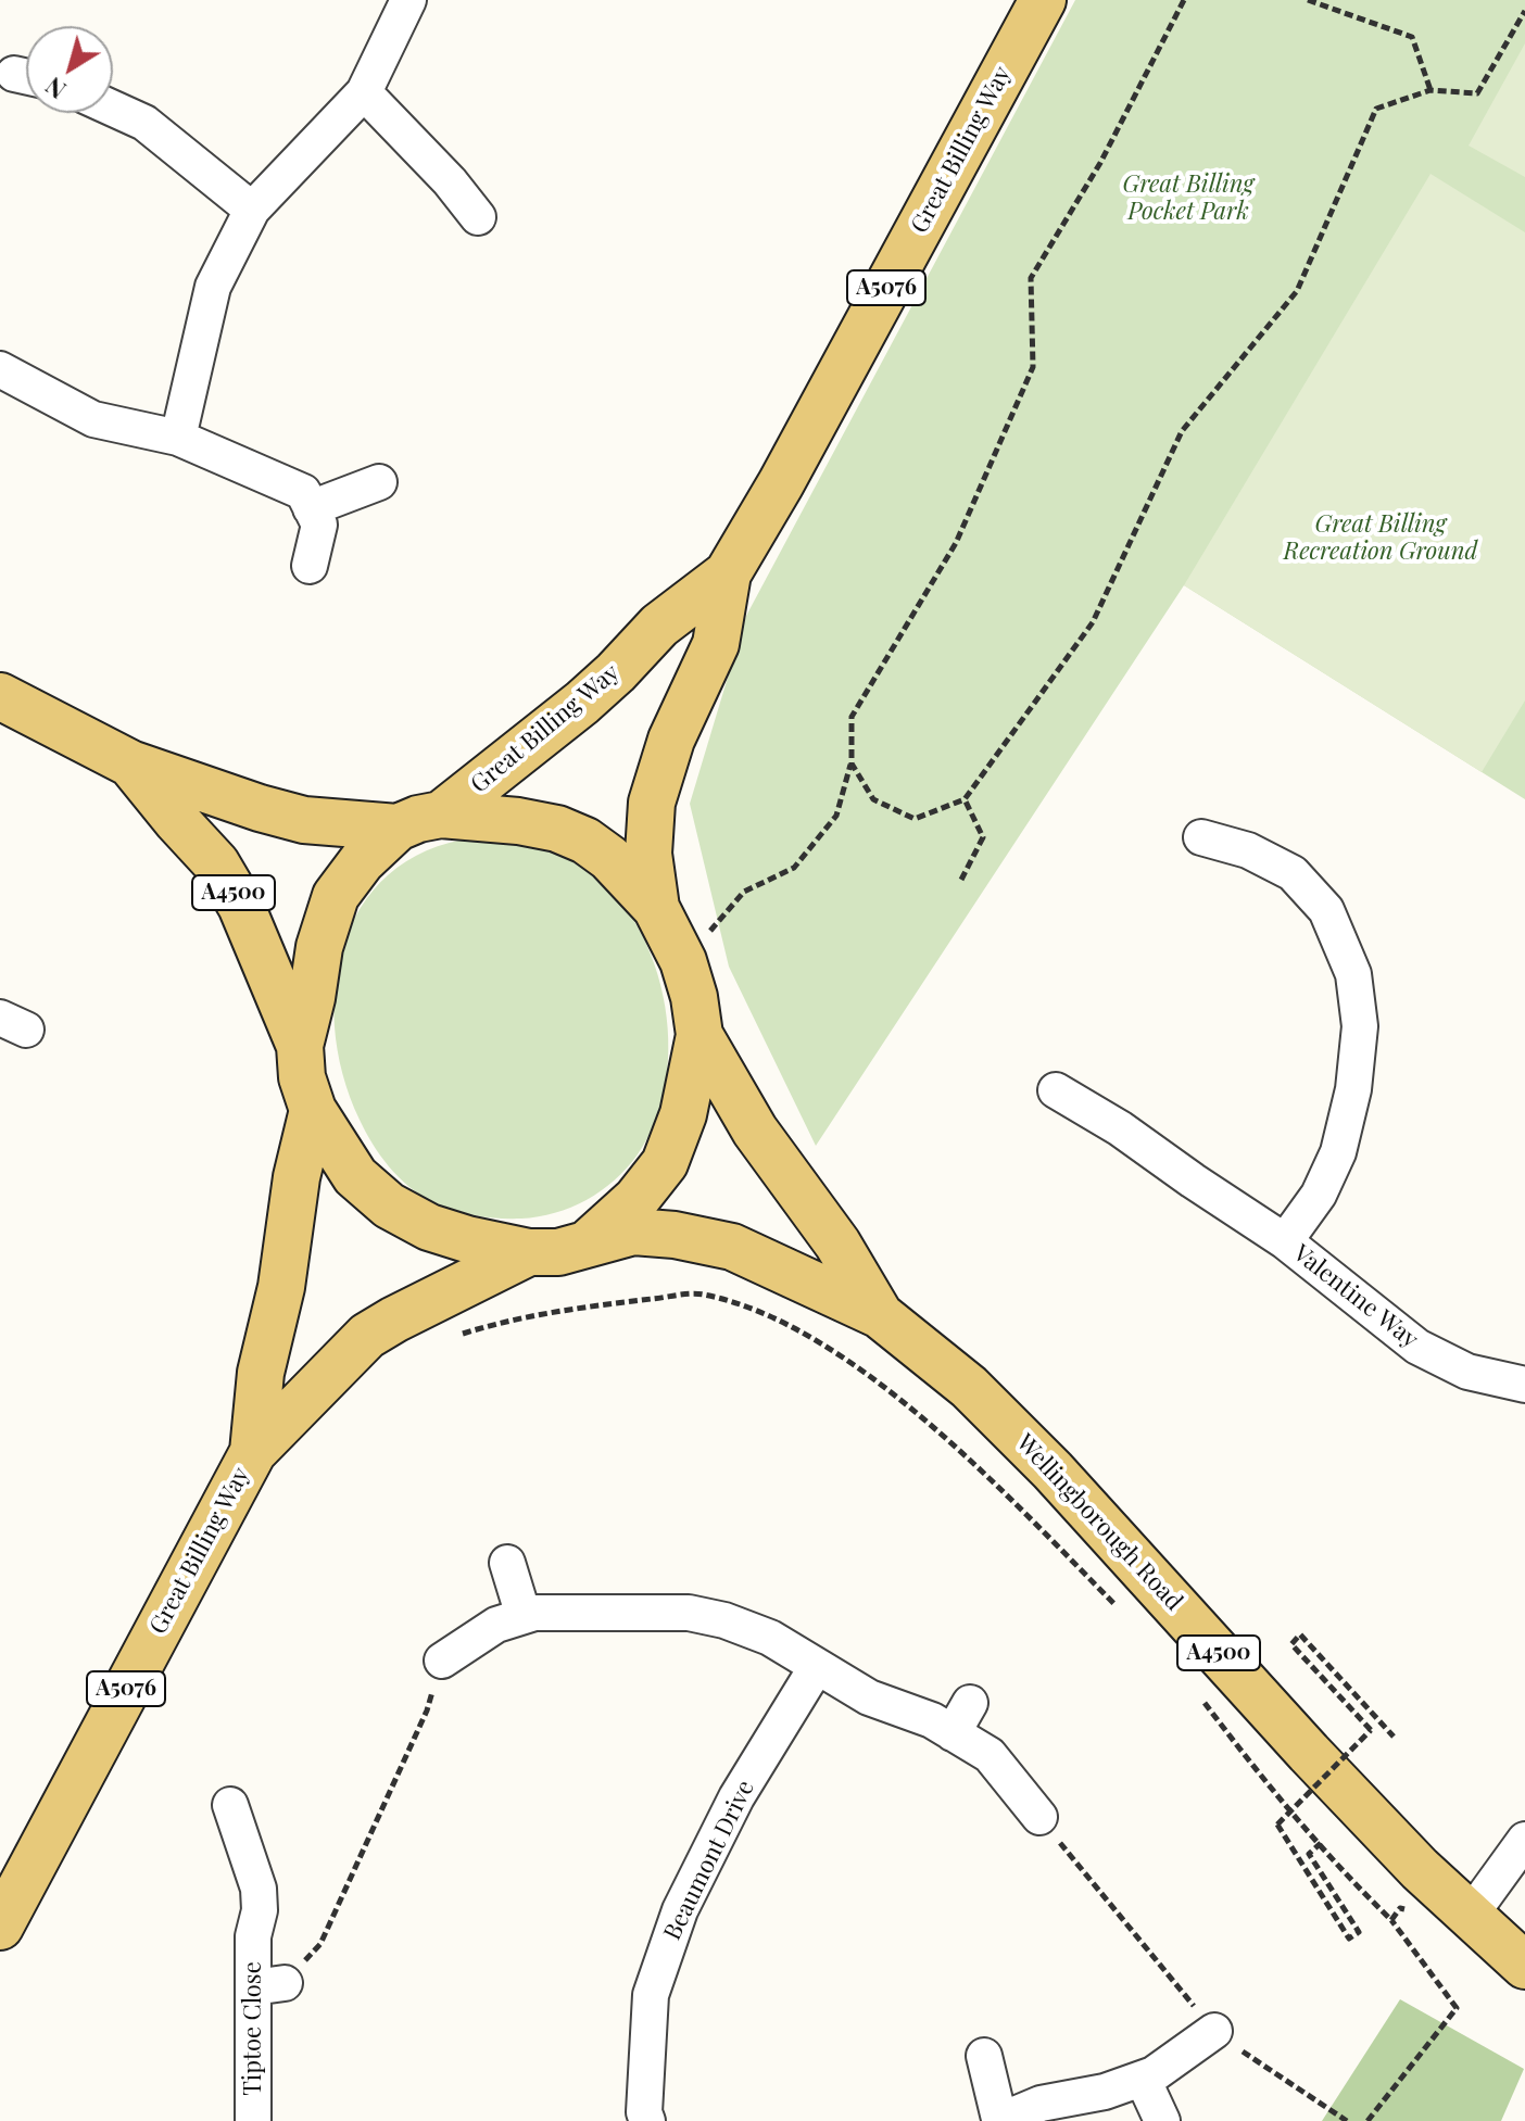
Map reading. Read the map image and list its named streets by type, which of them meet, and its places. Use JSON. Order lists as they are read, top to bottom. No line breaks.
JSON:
{"streets":{"main road":["Great Billing Way","A5076","A4500","Wellingborough Road"],"street":["Valentine Way","Beaumont Drive","Tiptoe Close"]},"crossings":[["Great Billing Way","Wellingborough Road"]],"parks":["Great Billing Pocket Park","Great Billing Recreation Ground"],"north":"bottom left"}
